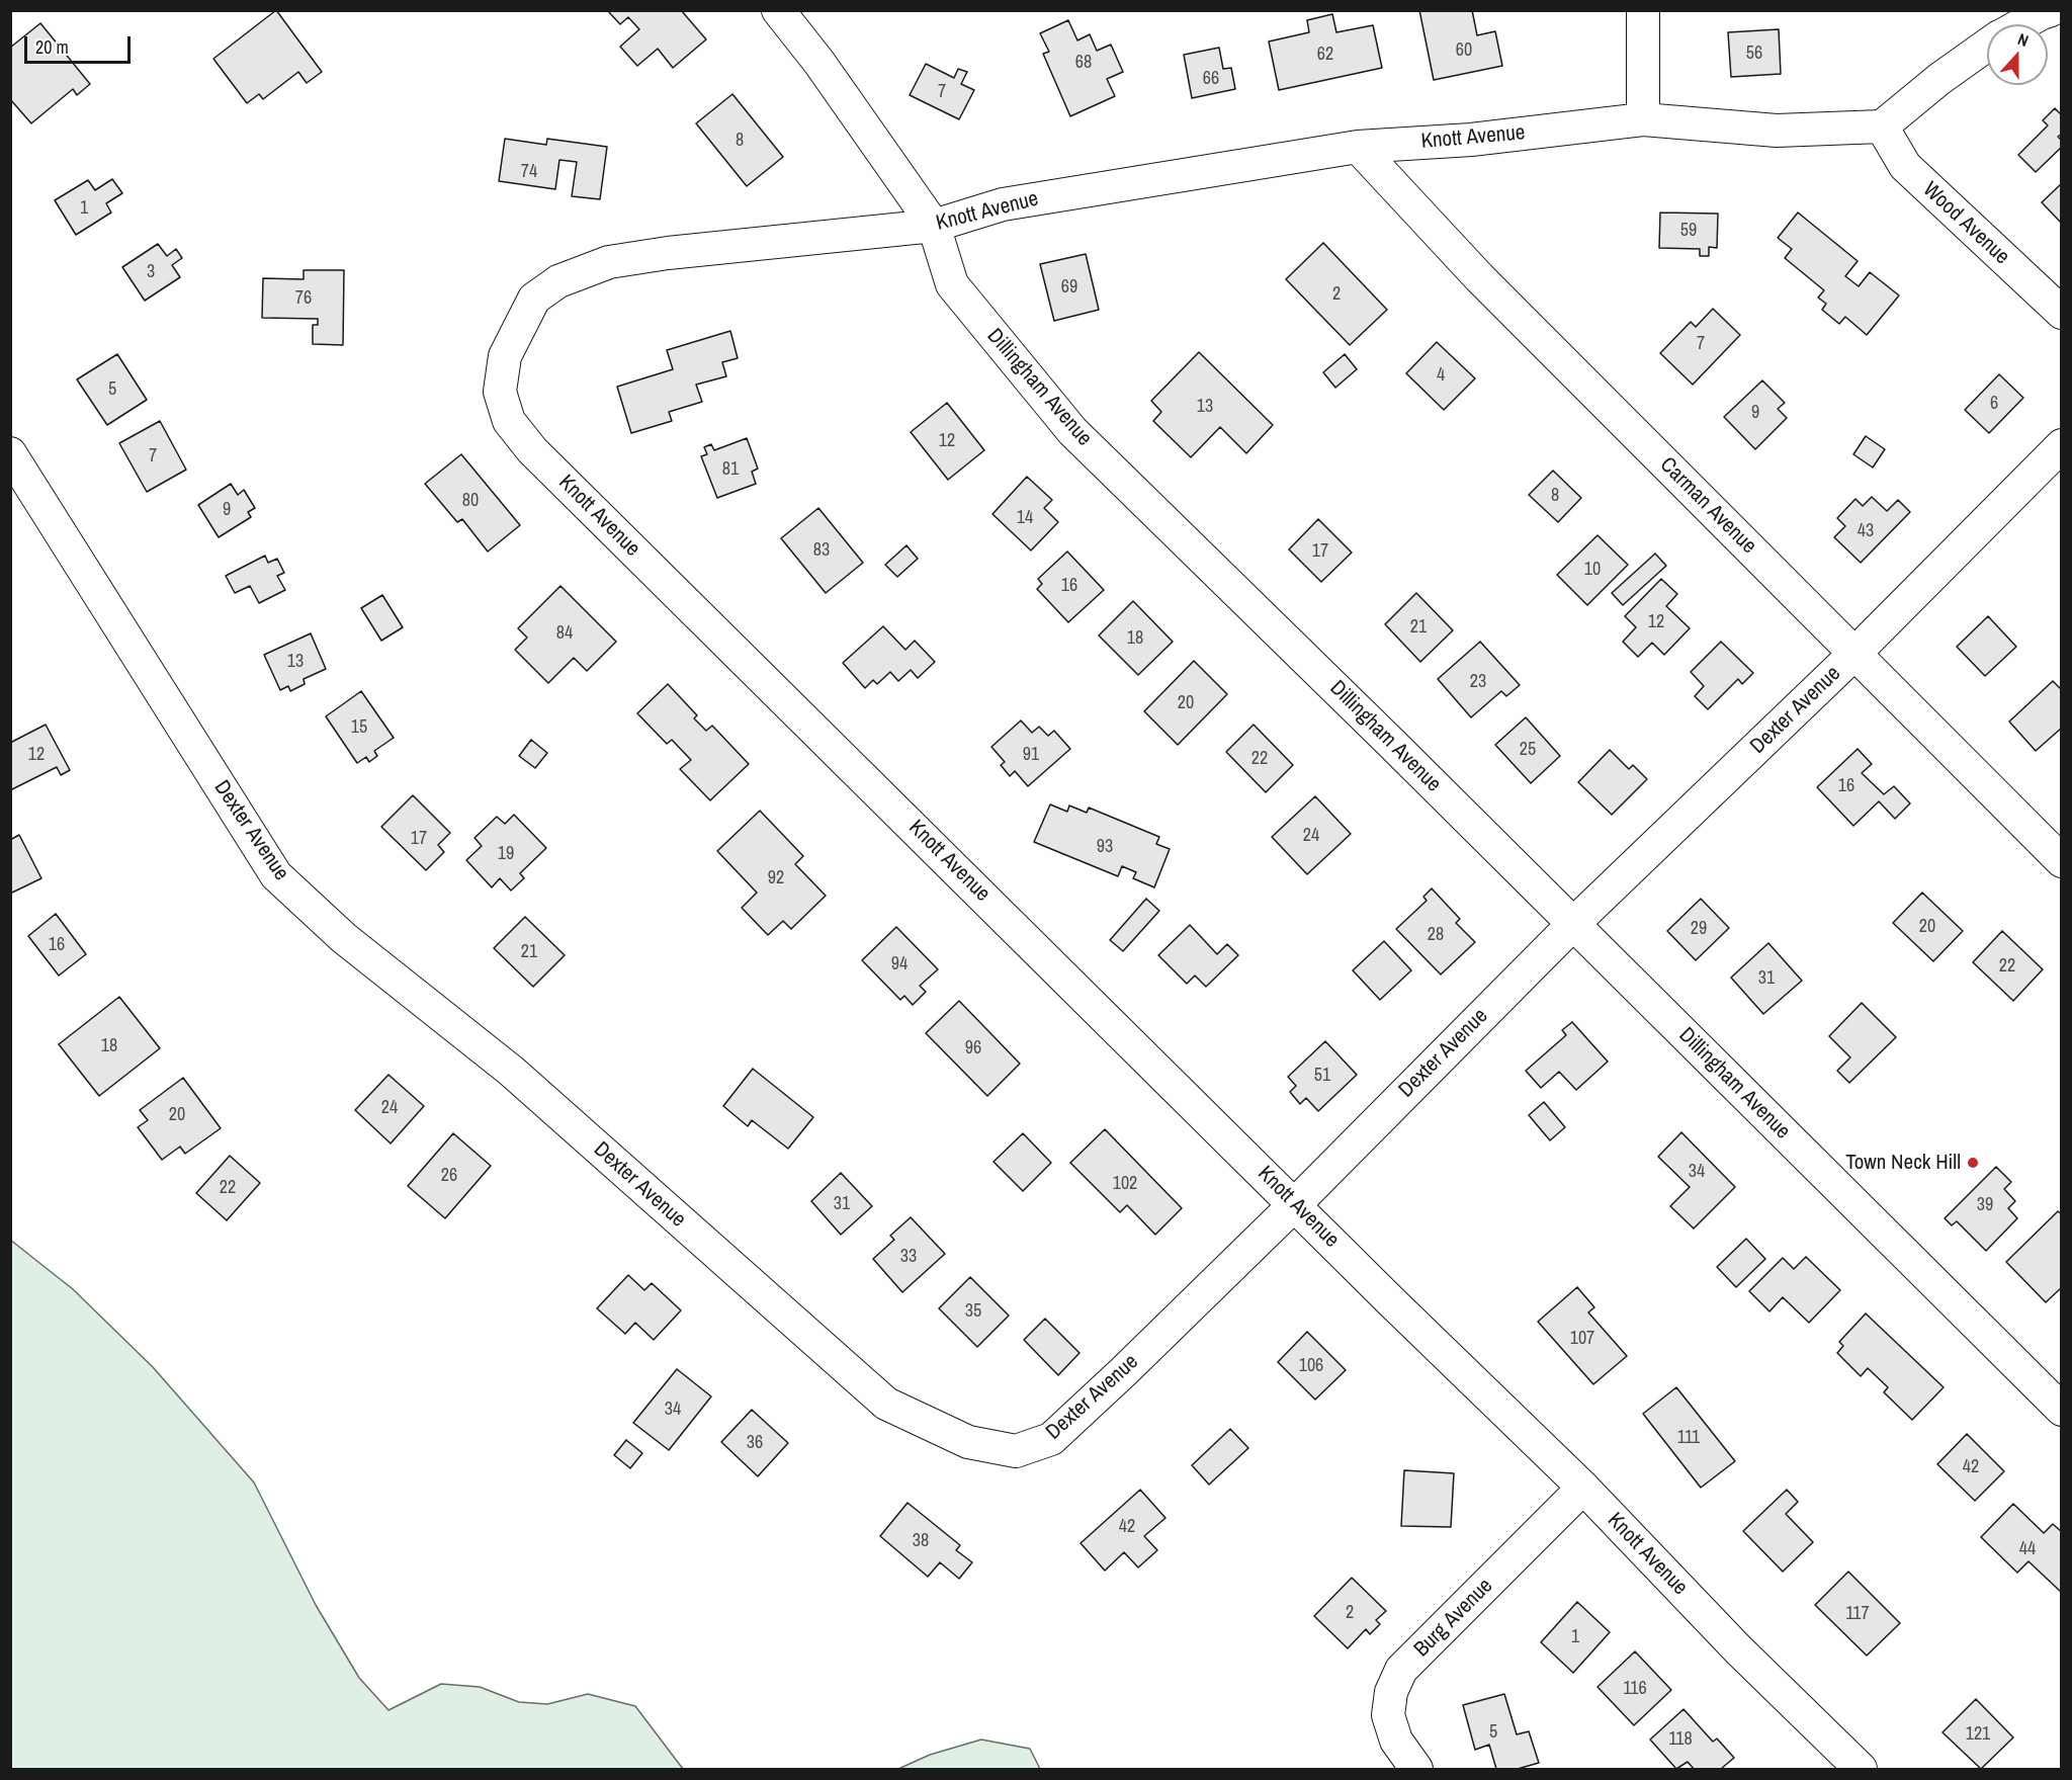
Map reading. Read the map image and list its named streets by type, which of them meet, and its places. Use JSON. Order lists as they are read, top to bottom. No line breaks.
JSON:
{"streets":{"street":["Knott Avenue","Wood Avenue","Dillingham Avenue","Carman Avenue","Dexter Avenue","Burg Avenue"]},"crossings":[["Knott Avenue","Wood Avenue"],["Knott Avenue","Dillingham Avenue"],["Knott Avenue","Carman Avenue"],["Knott Avenue","Dexter Avenue"],["Knott Avenue","Burg Avenue"],["Dillingham Avenue","Dexter Avenue"],["Carman Avenue","Dexter Avenue"]],"places":["Town Neck Hill"],"house_numbers":["60","56","62","68","66","7","8","74","1","59","3","69","2","76","7","4","5","6","13","9","12","7","81","8","80","9","14","43","83","17","10","16","12","21","84","18","13","23","20","15","25","12","91","22","16","24","17","93","19","92","20","29","28","16","21","94","22","31","18","96","51","24","20","34","26","102","22","31","39","33","35","107","106","34","111","36","42","42","38","44","2","117","1","116","5","121","118"],"scale_bar":"20 m","north":"top"}
